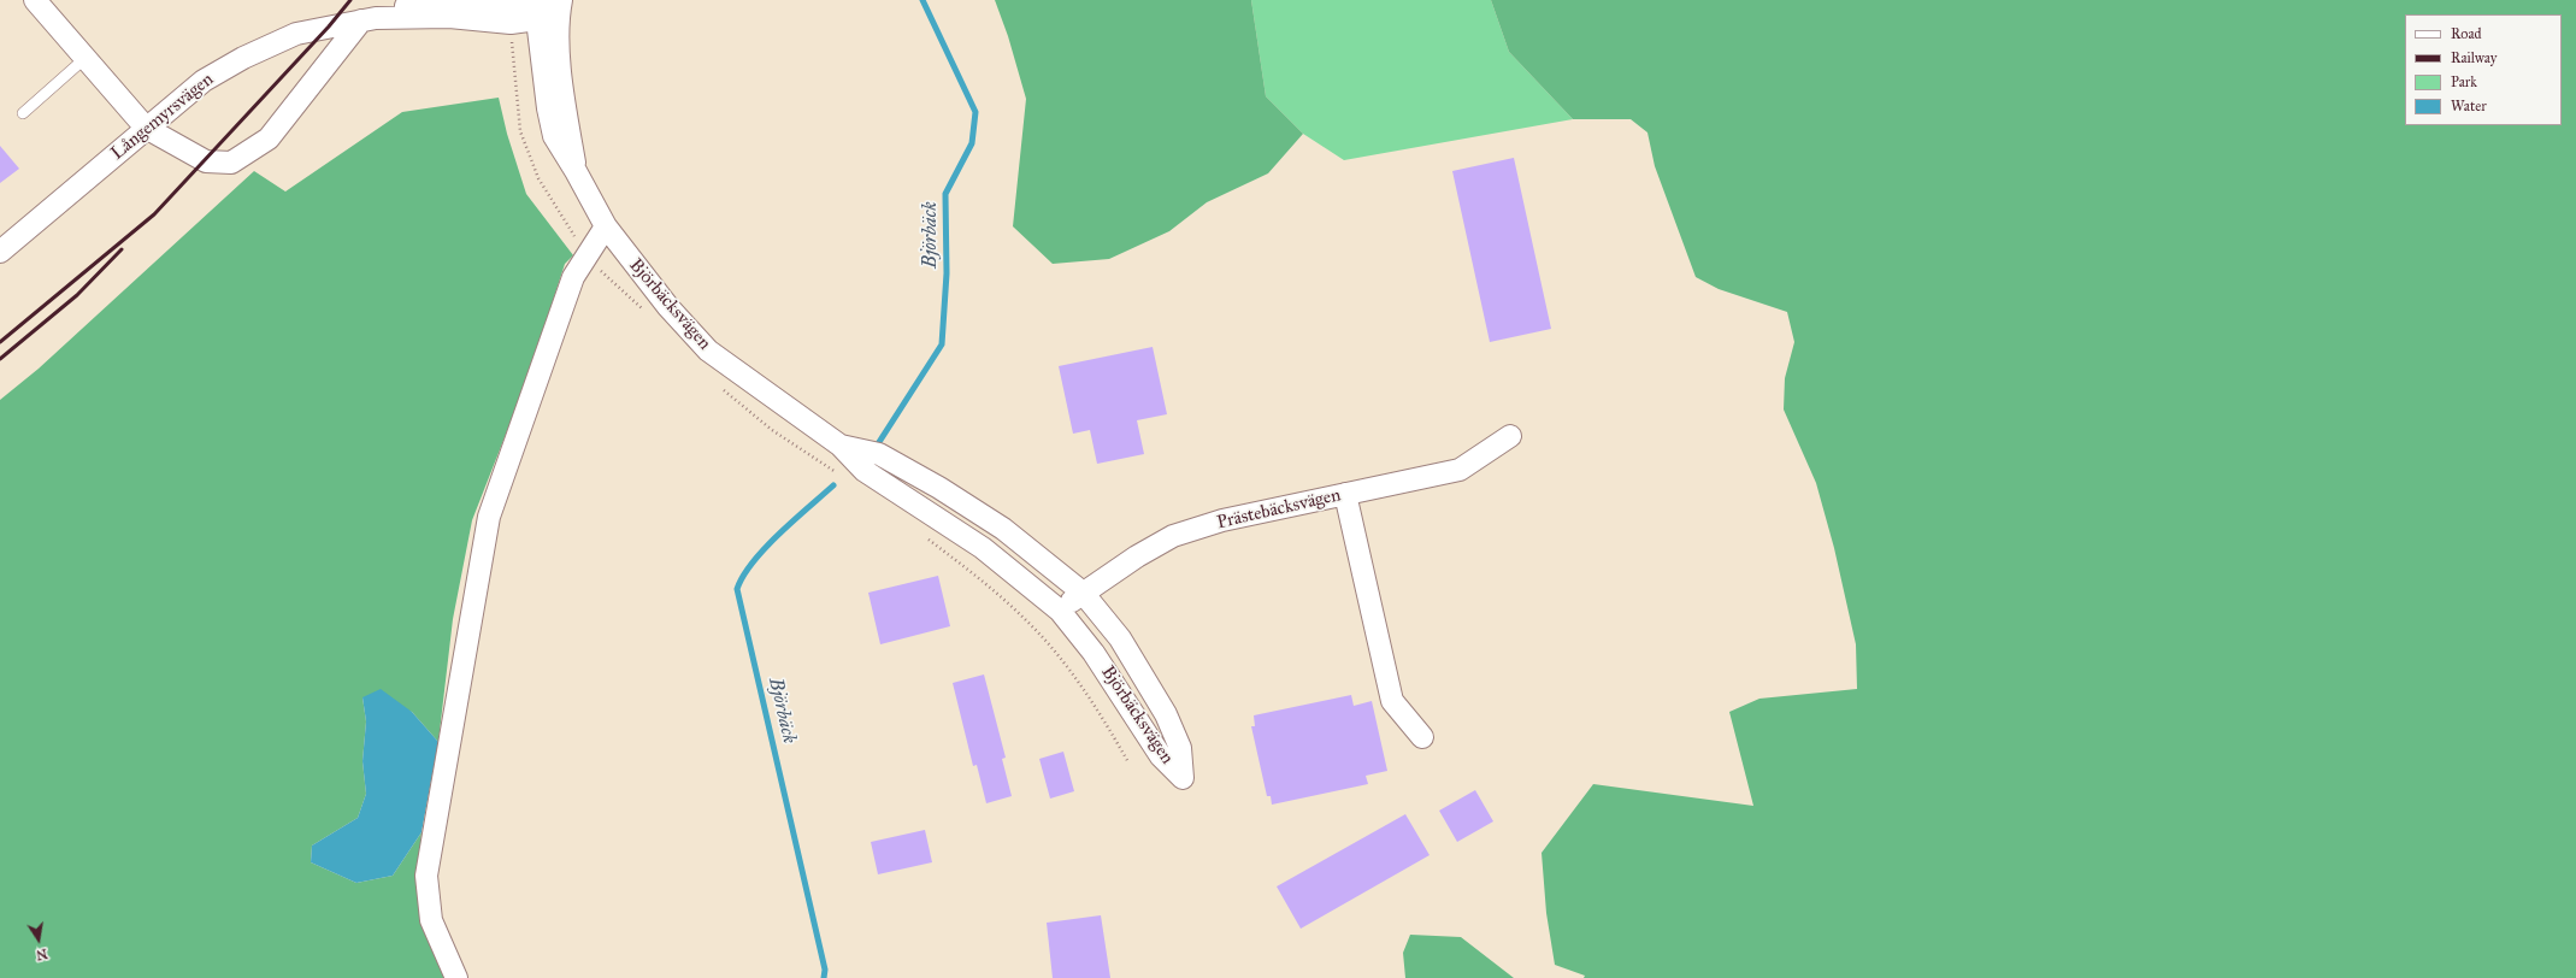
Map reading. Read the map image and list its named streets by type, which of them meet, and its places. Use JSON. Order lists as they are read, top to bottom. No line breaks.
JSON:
{"streets":{"street":["Långemyrsvägen","Björbäcksvägen","Prästebäcksvägen"]},"crossings":[["Långemyrsvägen","Björbäcksvägen"],["Björbäcksvägen","Prästebäcksvägen"]],"water":["Björbäck"],"legend":["Road","Railway","Park","Water"],"north":"bottom"}
